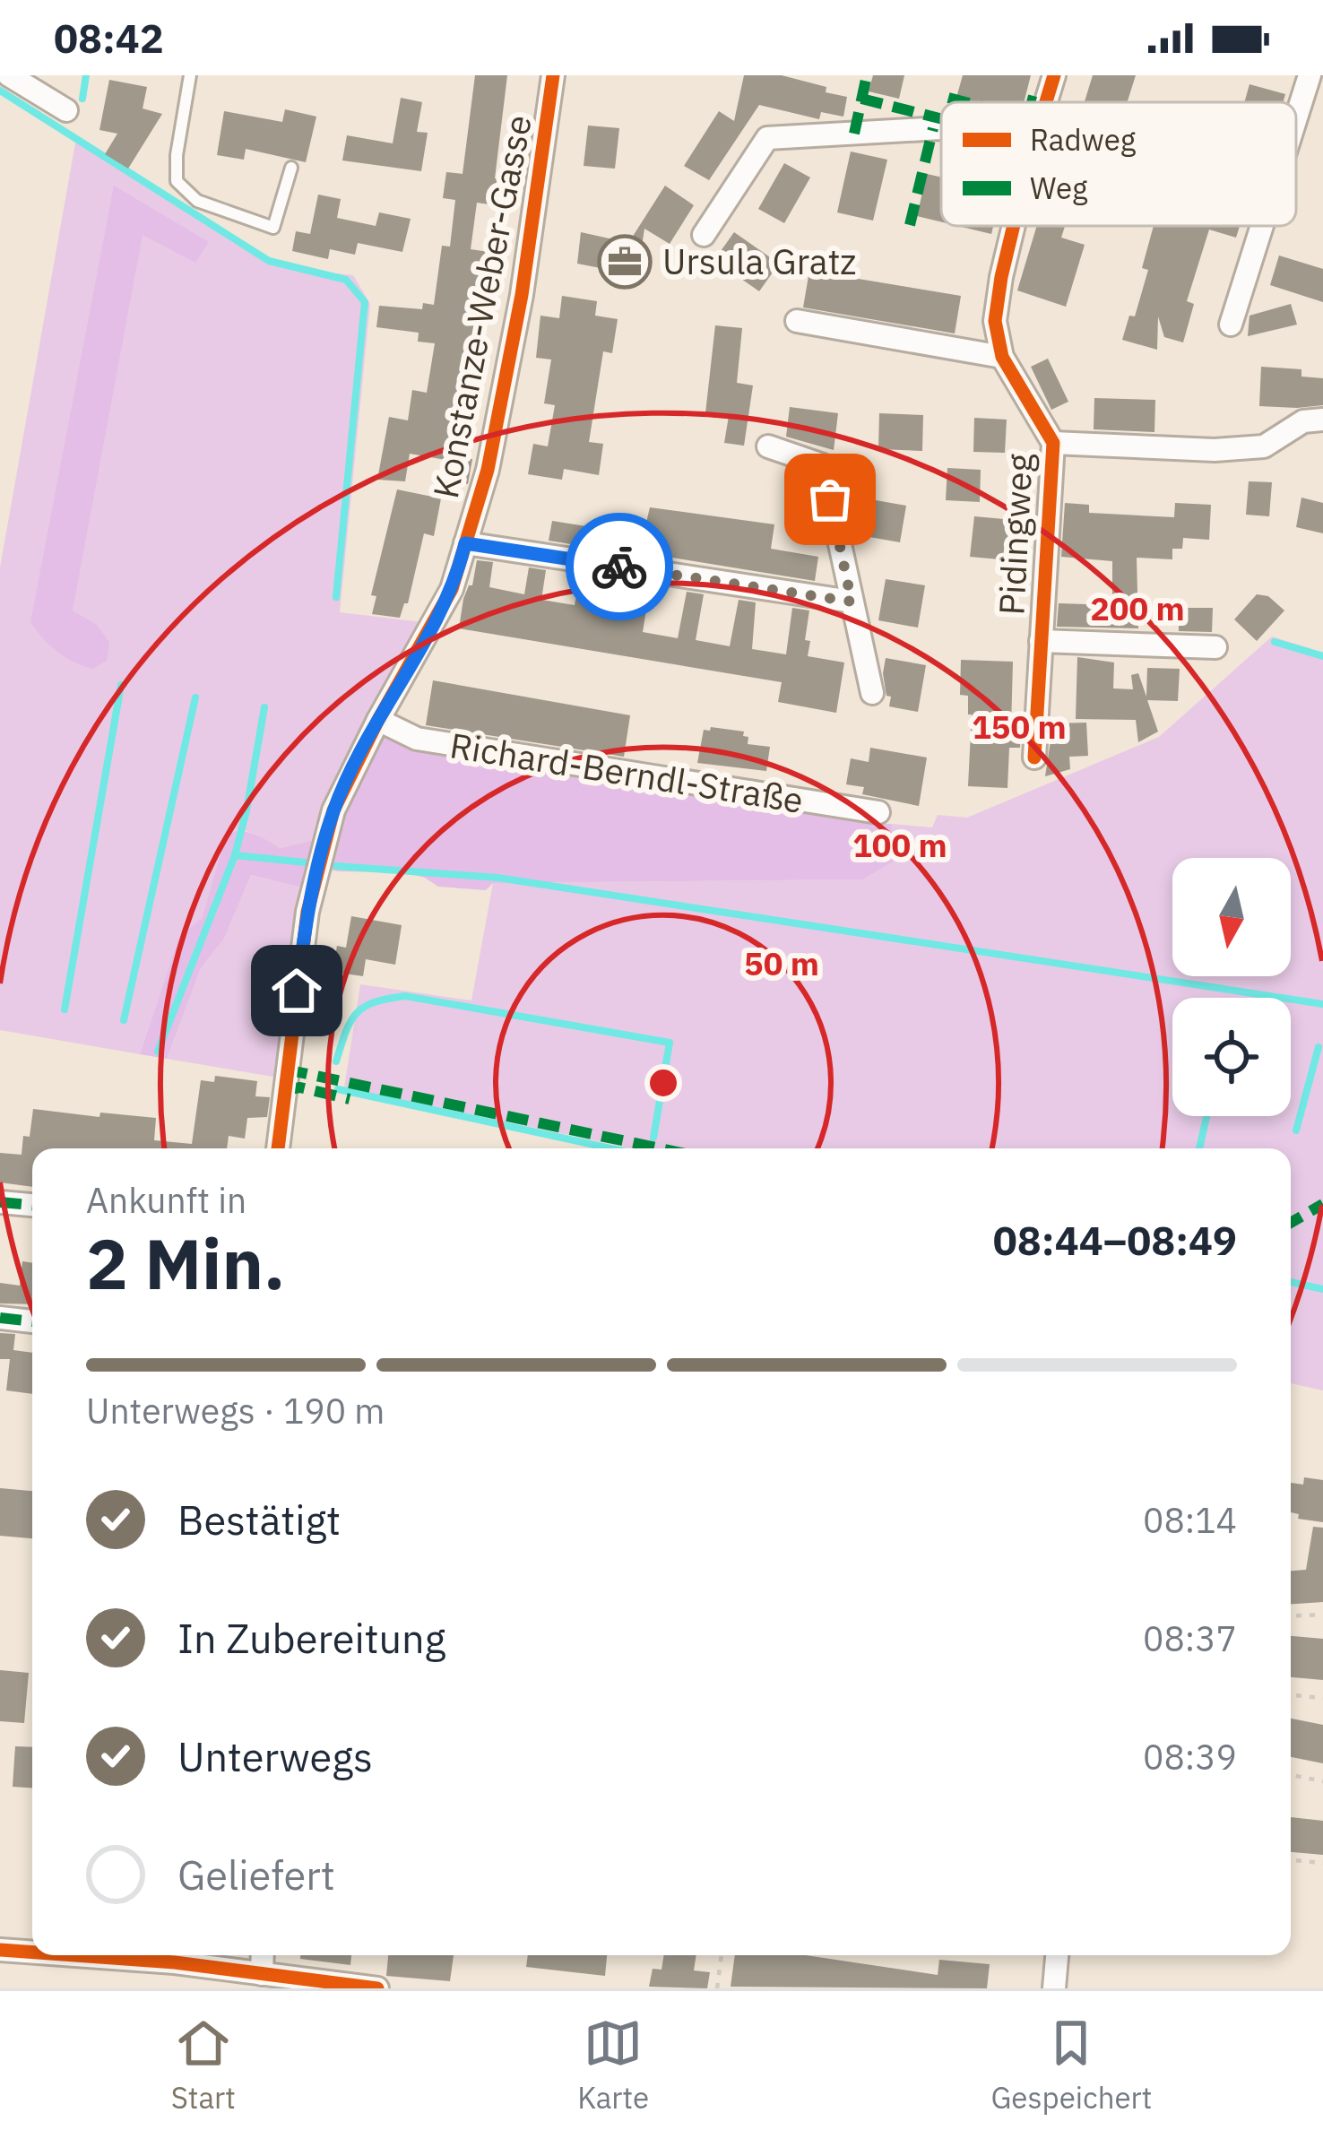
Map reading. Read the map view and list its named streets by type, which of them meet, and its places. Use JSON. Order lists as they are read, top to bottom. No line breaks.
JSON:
{"streets":{"street":["Konstanze-Weber-Gasse","Pidingweg","Richard-Berndl-Straße"]},"crossings":[["Konstanze-Weber-Gasse","Richard-Berndl-Straße"]],"places":{"office":["Ursula Gratz"]},"legend":["Radweg","Weg"],"north":"bottom","page":{"status":"08:42","heading":["2 Min.","Ankunft in","08:44–08:49"],"bar":"Unterwegs · 190 m","list":[["Bestätigt","08:14"],["In Zubereitung","08:37"],["Unterwegs","08:39"],"Geliefert"],"tabs":["Start","Karte","Gespeichert"]},"rings":["200 m","150 m","100 m","50 m"]}
